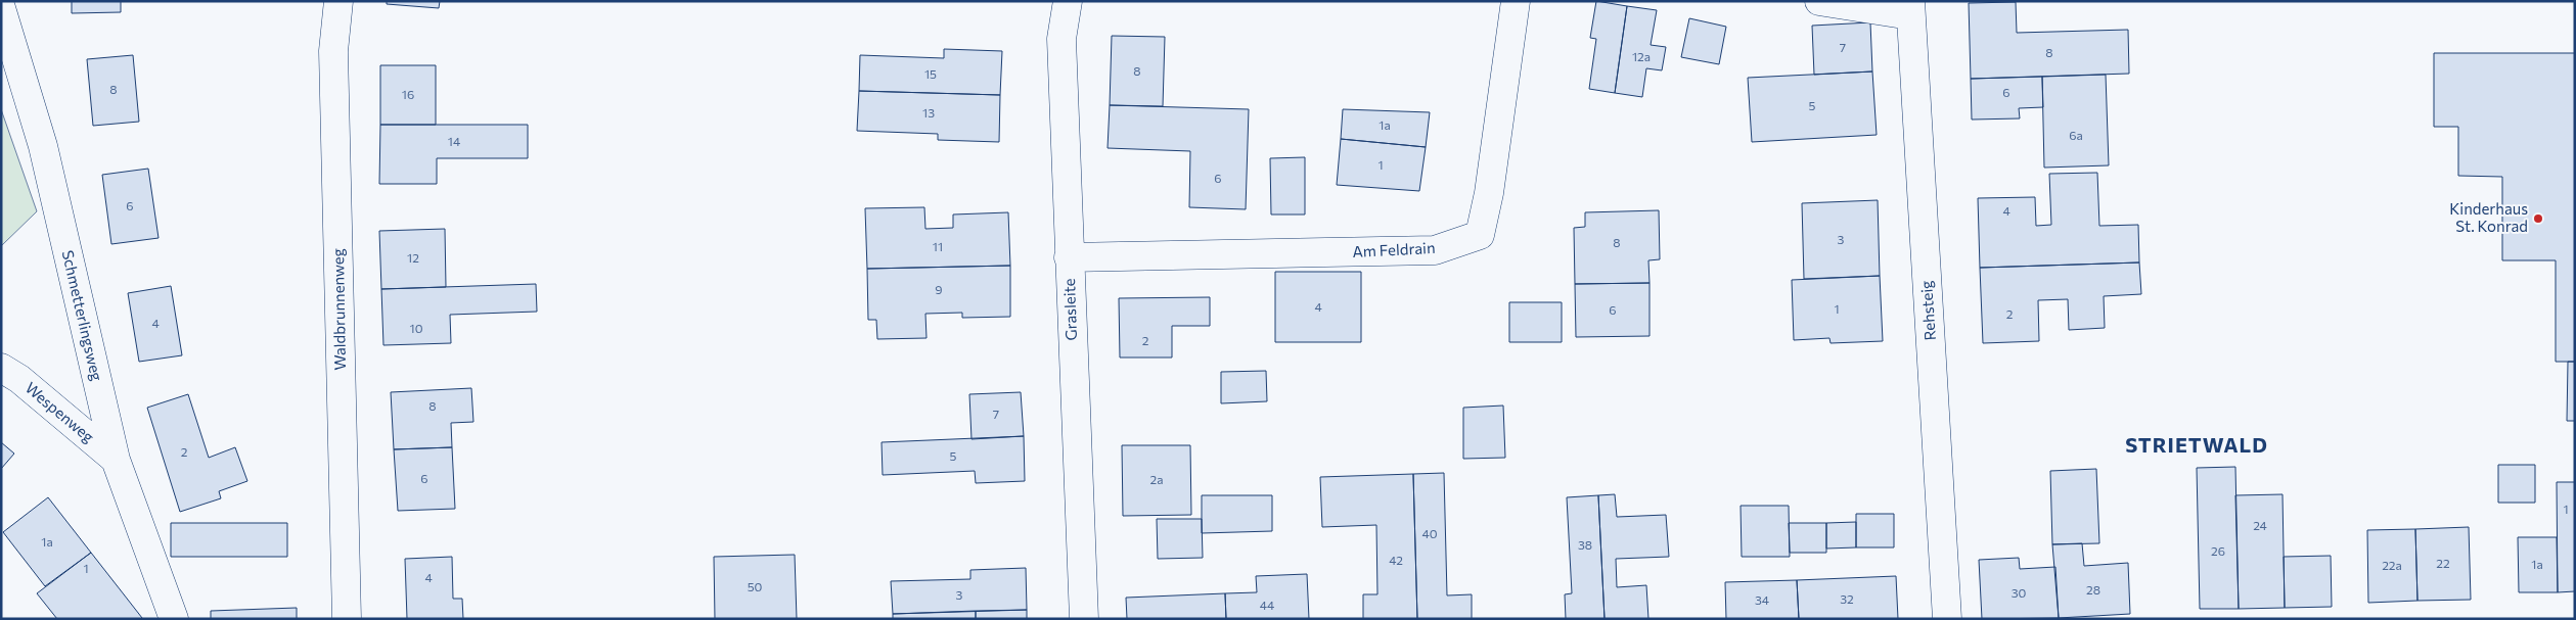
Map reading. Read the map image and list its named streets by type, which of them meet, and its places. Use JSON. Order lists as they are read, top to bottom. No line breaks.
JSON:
{"streets":{"street":["Am Feldrain","Waldbrunnenweg","Grasleite","Rehsteig","Schmetterlingsweg","Wespenweg"]},"crossings":[["Am Feldrain","Grasleite"],["Schmetterlingsweg","Wespenweg"]],"districts":["STRIETWALD"],"places":["Kinderhaus St. Konrad"],"house_numbers":["7","8","12a","8","15","8","6","16","5","13","1a","6a","14","1","6","6","4","3","8","11","12","9","4","1","6","2","4","10","2","8","7","2","5","6","2a","1","24","40","1a","38","26","42","22","1a","22a","1","4","50","28","30","3","32","34","44"]}
